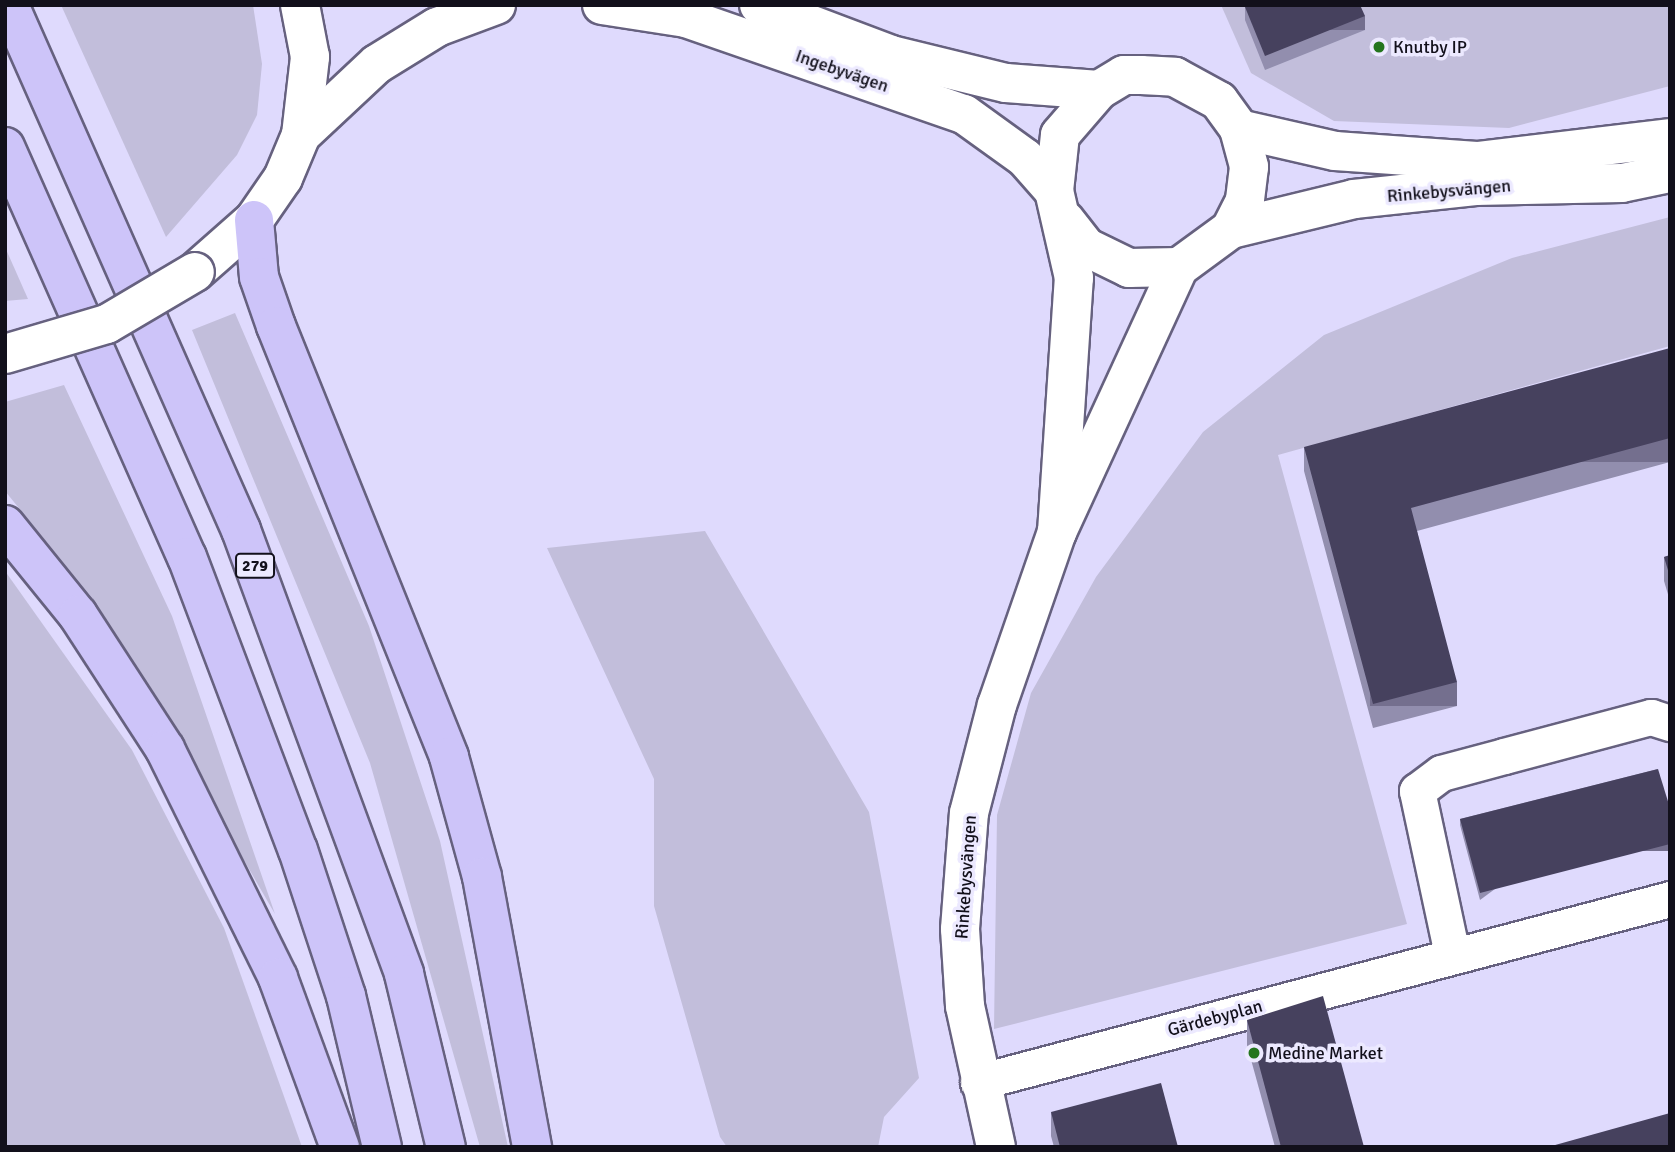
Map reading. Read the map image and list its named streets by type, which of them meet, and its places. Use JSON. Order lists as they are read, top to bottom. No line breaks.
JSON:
{"streets":{"highway":["279"],"street":["Ingebyvägen","Rinkebysvängen","Gärdebyplan"]},"crossings":[["Ingebyvägen","Rinkebysvängen"],["Rinkebysvängen","Gärdebyplan"]],"places":["Knutby IP","Medine Market"]}
